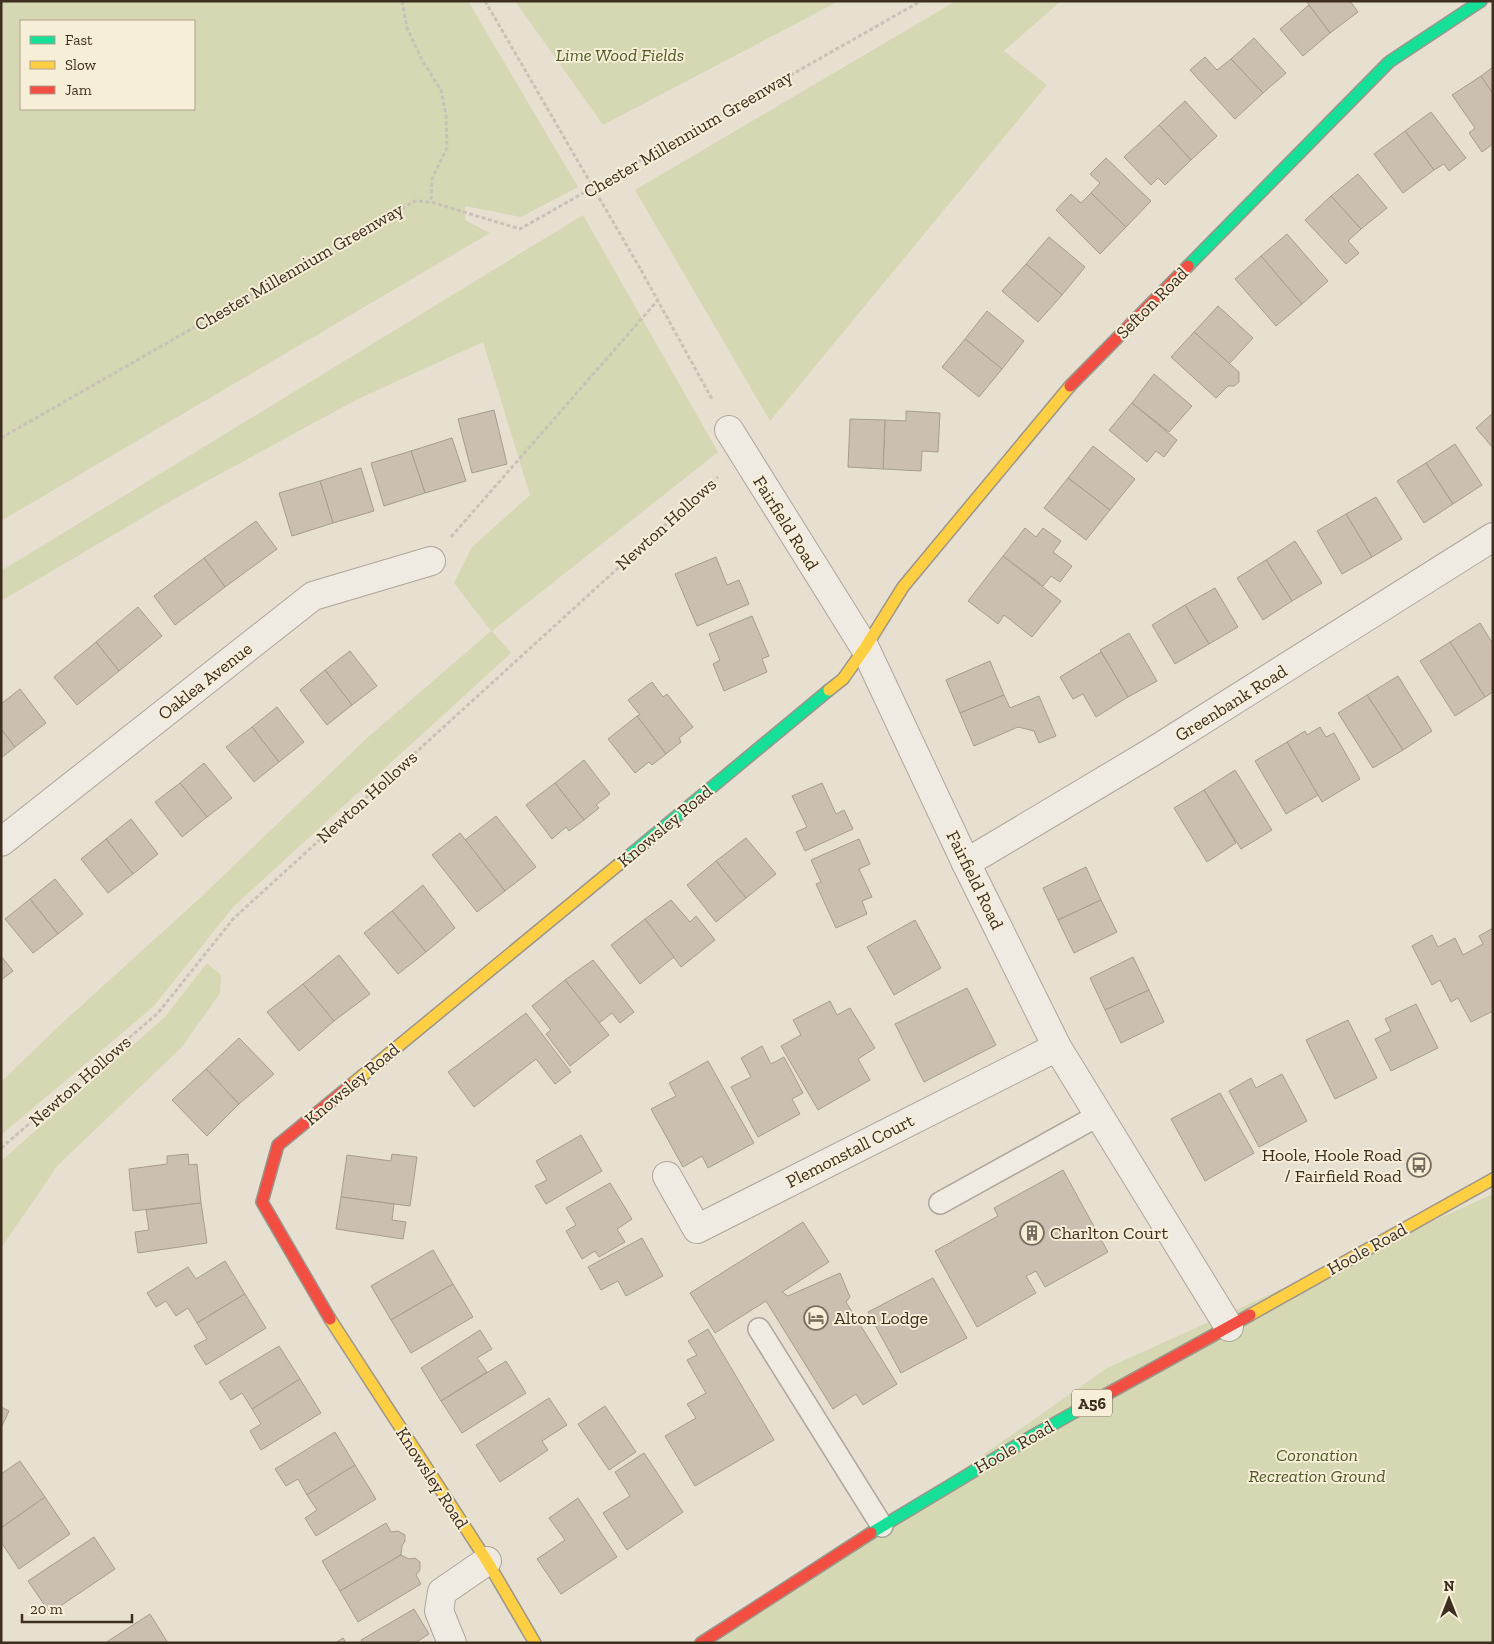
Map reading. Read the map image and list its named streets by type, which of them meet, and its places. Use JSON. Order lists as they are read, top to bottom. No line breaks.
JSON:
{"streets":{"main road":["Sefton Road","Knowsley Road","Hoole Road","A56"],"street":["Fairfield Road","Oaklea Avenue","Greenbank Road","Plemonstall Court"],"path":["Chester Millennium Greenway","Newton Hollows"]},"crossings":[["Sefton Road","Fairfield Road"],["Sefton Road","Knowsley Road"],["Fairfield Road","Newton Hollows"],["Fairfield Road","Greenbank Road"],["Fairfield Road","Knowsley Road"],["Fairfield Road","Plemonstall Court"],["Fairfield Road","Hoole Road"]],"parks":["Lime Wood Fields","Coronation Recreation Ground"],"places":{"bus stop":["Hoole, Hoole Road / Fairfield Road"],"building":["Charlton Court"],"hotel":["Alton Lodge"]},"legend":["Fast","Slow","Jam"],"scale_bar":"20 m","north":"top"}
